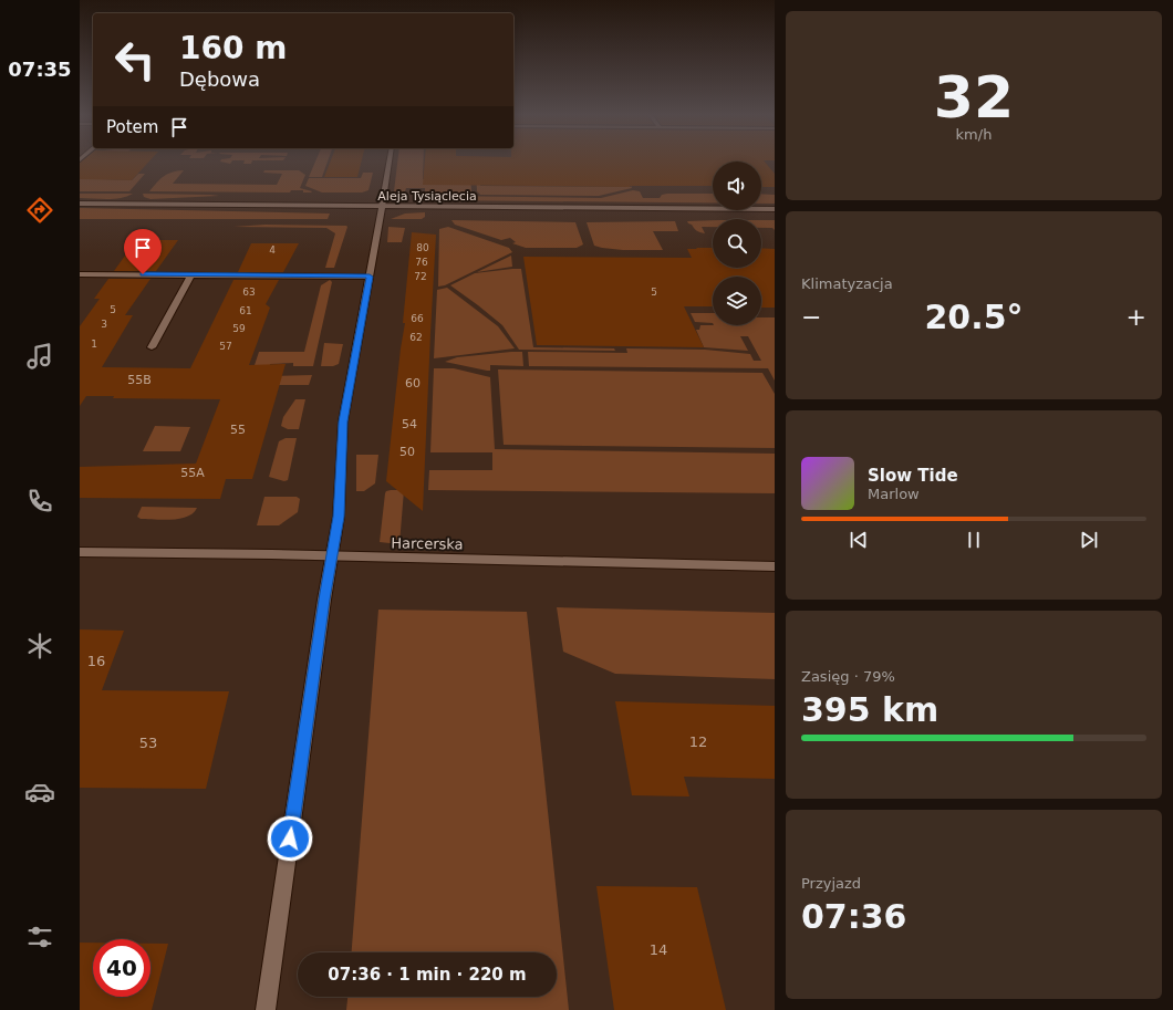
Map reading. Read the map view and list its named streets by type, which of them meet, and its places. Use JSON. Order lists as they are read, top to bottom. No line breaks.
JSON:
{"streets":{"street":["Aleja Tysiąclecia","Harcerska"]},"house_numbers":["80","4","76","72","63","5","5","61","66","3","59","62","1","57","55B","60","54","55","50","55A","16","12","53","14"],"page":{"tabs":"07:35","tile":[["32","km/h"],"Klimatyzacja",["Zasięg · 79%","395 km"],["Przyjazd","07:36"]],"turn":["160 m","Dębowa"],"then":"Potem","heat":["−","20.5°","+"],"song":["Slow Tide","Marlow"],"limit":"40","trip":"07:36 · 1 min · 220 m"}}
